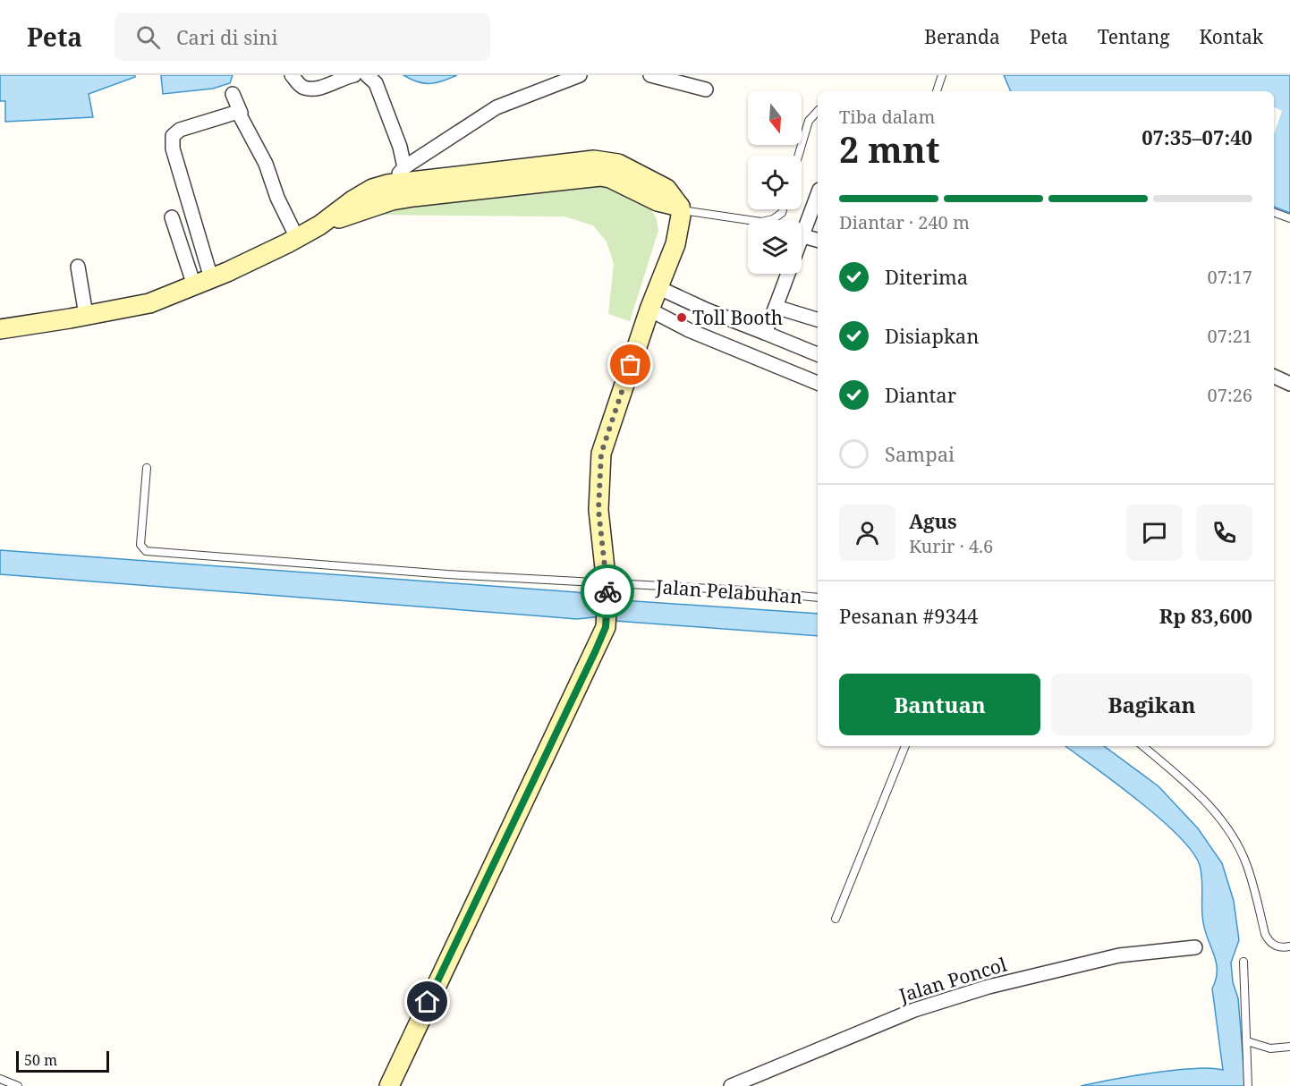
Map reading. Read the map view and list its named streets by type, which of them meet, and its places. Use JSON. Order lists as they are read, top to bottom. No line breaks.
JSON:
{"streets":{"street":["Jalan Poncol"],"lane":["Jalan Pelabuhan"]},"places":["Toll Booth"],"scale_bar":"50 m","north":"bottom","page":{"header":"Peta","search":"Cari di sini","nav":["Beranda","Peta","Tentang","Kontak"],"heading":["2 mnt","Tiba dalam","07:35–07:40"],"panel":["Agus","Kurir · 4.6","Pesanan #9344","Rp 83,600"],"bar":"Diantar · 240 m","list":[["Diterima","07:17"],["Disiapkan","07:21"],["Diantar","07:26"],"Sampai"],"buttons":["Bantuan","Bagikan"],"scale":"50 m"}}
